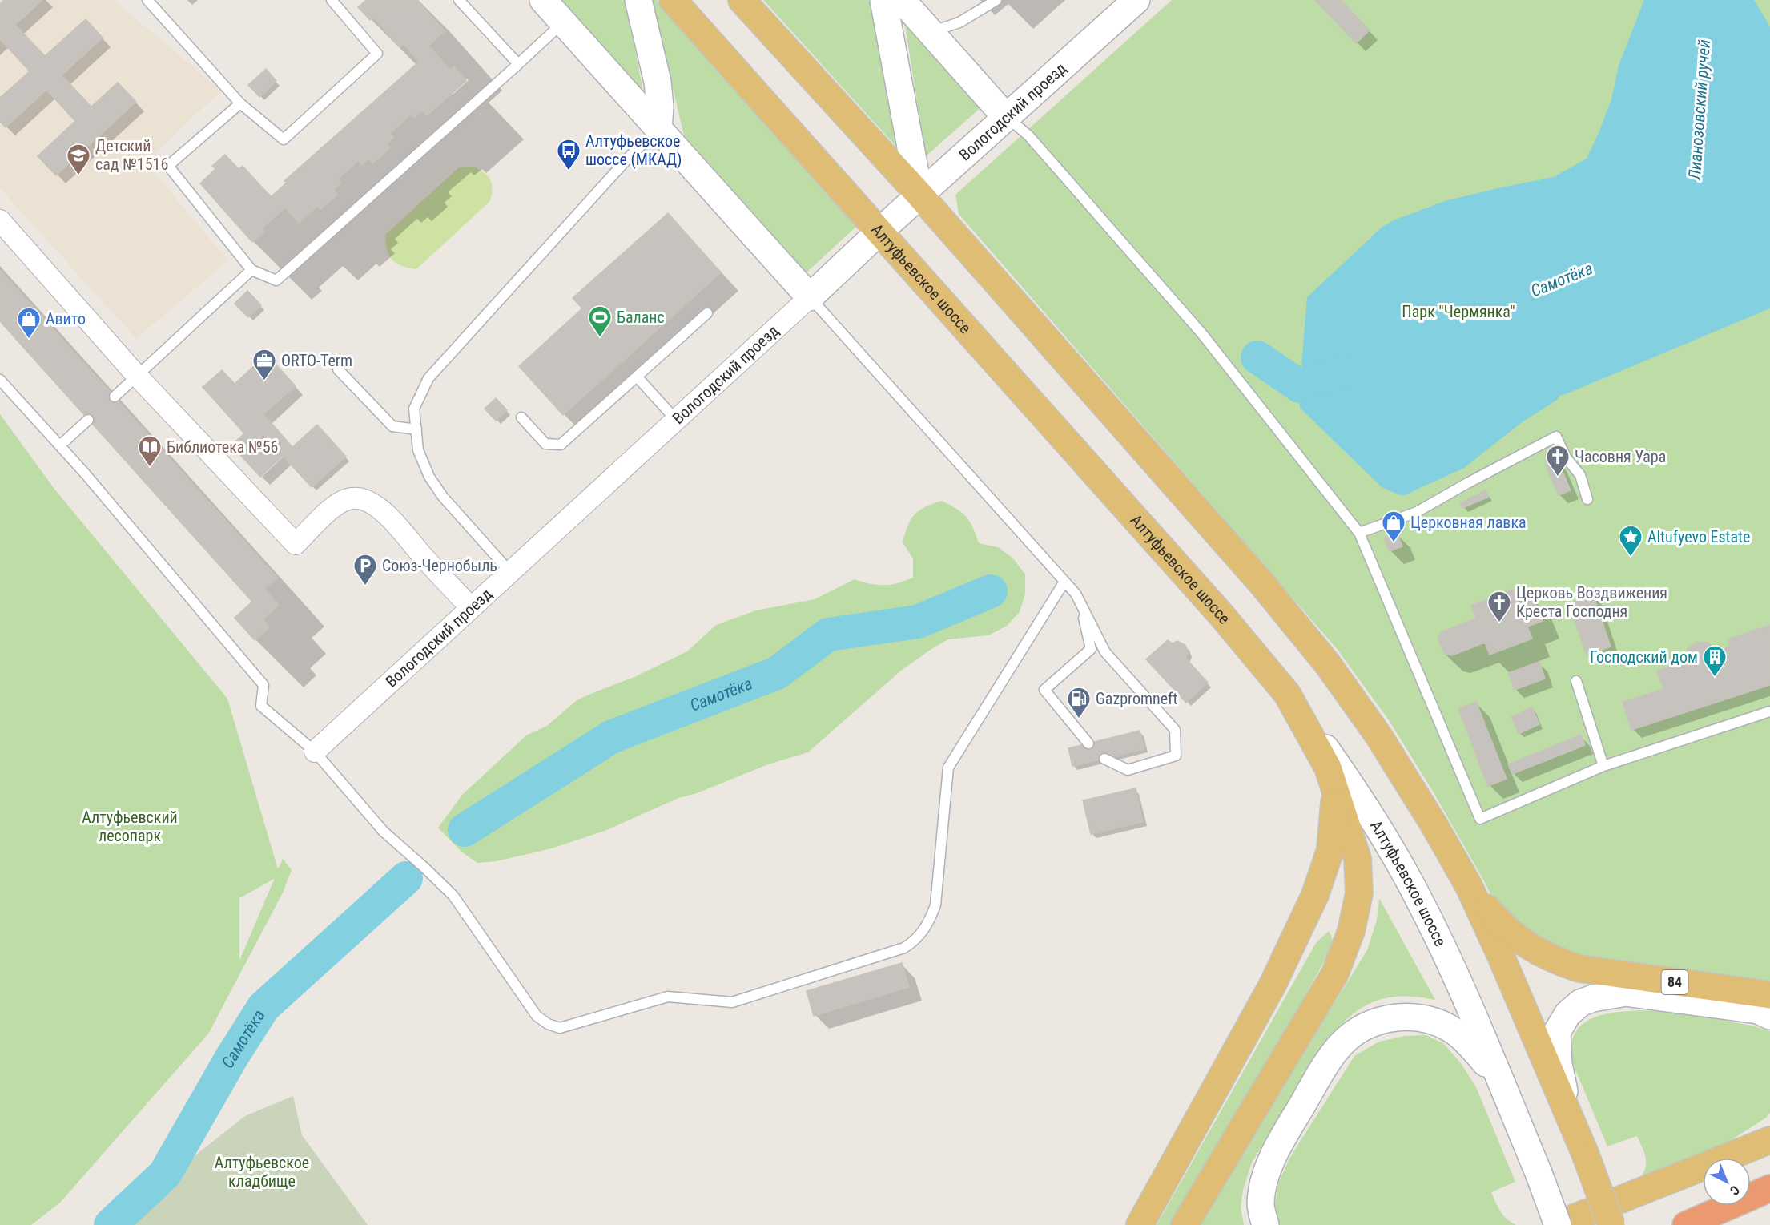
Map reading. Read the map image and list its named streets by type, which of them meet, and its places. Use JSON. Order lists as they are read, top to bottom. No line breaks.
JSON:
{"streets":{"main road":["Алтуфьевское шоссе","84"],"street":["Вологодский проезд"]},"crossings":[["Вологодский проезд","Алтуфьевское шоссе"]],"water":["Лианозовский ручей","Самотёка"],"parks":["Парк \"Чермянка\"","Алтуфьевский лесопарк","Алтуфьевское кладбище"],"places":{"bus stop":["Алтуфьевское шоссе (МКАД)"],"school or university":["Детский сад №1516"],"sports":["Баланс"],"shop":["Авито","Церковная лавка"],"office":["ORTO-Term"],"library":["Библиотека №56"],"church":["Часовня Уара","Церковь Воздвижения Креста Господня"],"place":["Altufyevo Estate"],"parking":["Союз-Чернобыль"],"building":["Господский дом"],"fuel station":["Gazpromneft"]},"north":"bottom right"}
